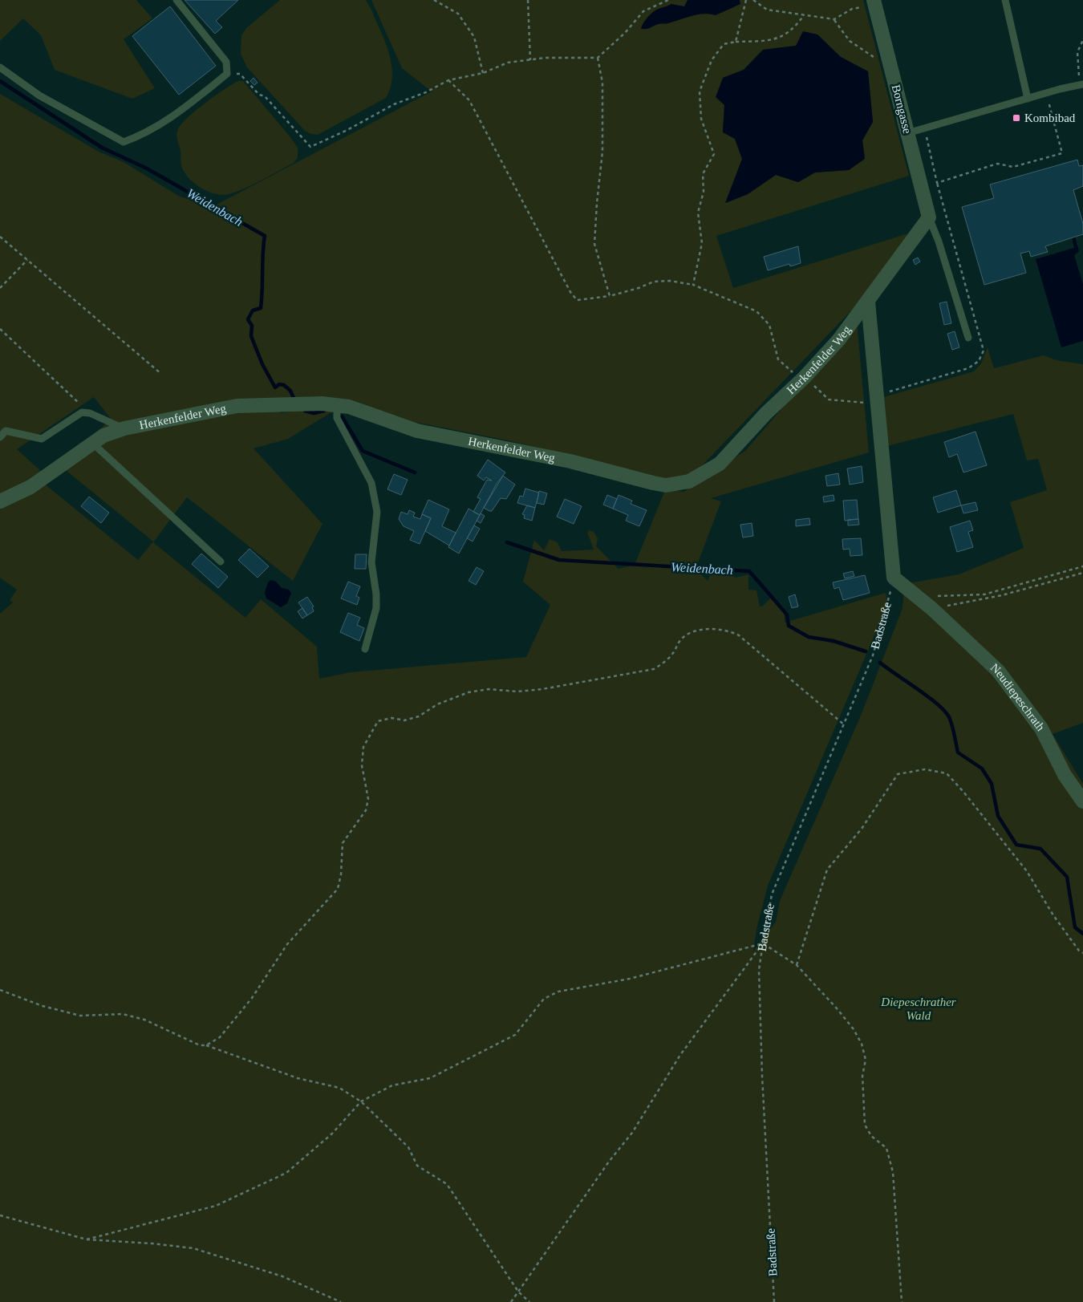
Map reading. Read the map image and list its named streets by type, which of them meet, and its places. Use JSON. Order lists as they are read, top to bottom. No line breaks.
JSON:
{"streets":{"street":["Borngasse","Herkenfelder Weg","Neudiepeschrath"],"path":["Badstraße"]},"crossings":[["Borngasse","Herkenfelder Weg"]],"water":["Weidenbach"],"parks":["Diepeschrather Wald"],"places":{"transit":["Kombibad"]}}
